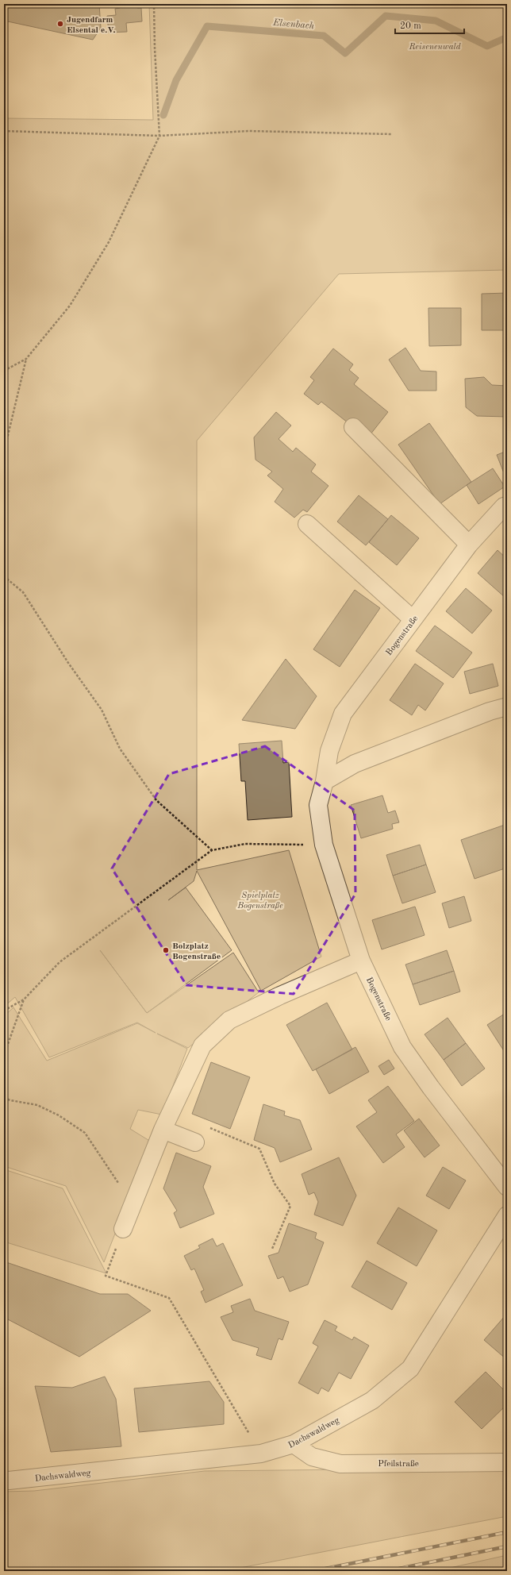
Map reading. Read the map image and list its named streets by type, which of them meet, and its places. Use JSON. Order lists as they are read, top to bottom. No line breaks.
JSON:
{"streets":{"street":["Bogenstraße","Dachswaldweg","Pfeilstraße"]},"crossings":[["Dachswaldweg","Pfeilstraße"]],"water":["Elsenbach"],"parks":["Reisenenwald","Spielplatz Bogenstraße"],"places":["Jugendfarm Elsental e.V.","Bolzplatz Bogenstraße"],"scale_bar":"20 m"}
